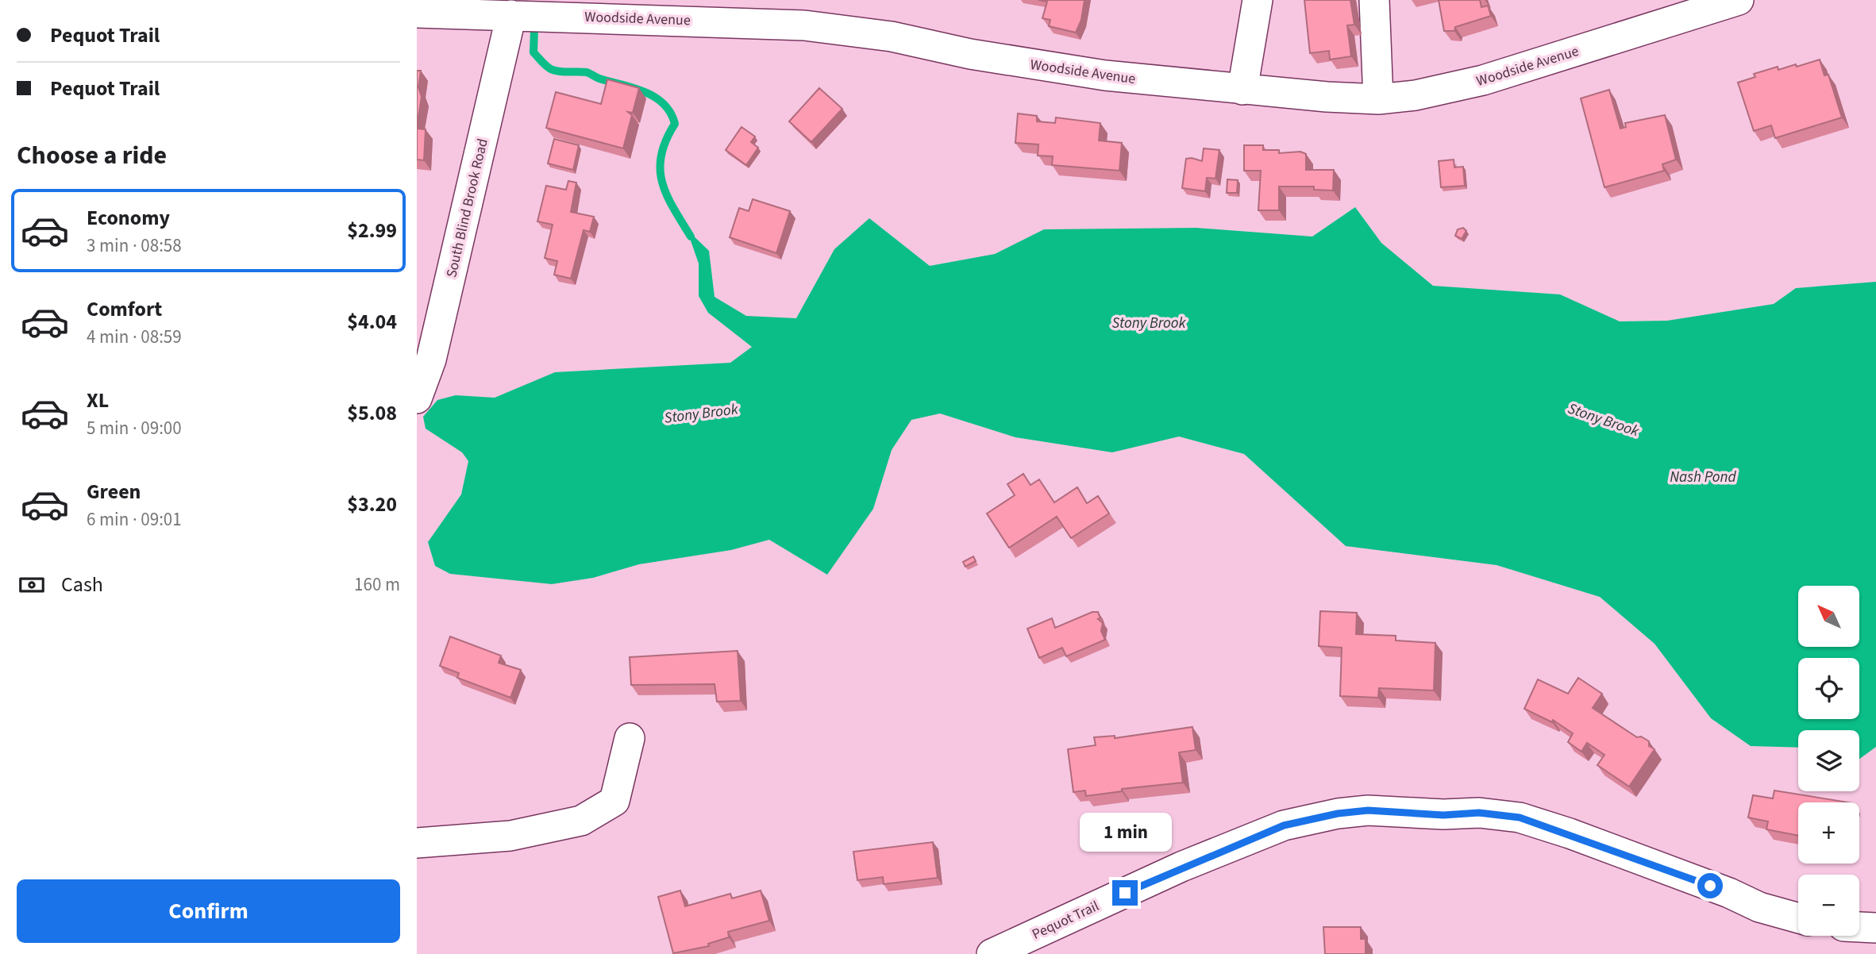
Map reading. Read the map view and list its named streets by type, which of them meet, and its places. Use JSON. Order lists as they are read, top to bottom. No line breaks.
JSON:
{"streets":{"street":["Woodside Avenue","South Blind Brook Road","Pequot Trail"]},"crossings":[["Woodside Avenue","South Blind Brook Road"]],"water":["Stony Brook","Nash Pond"],"north":"top left","page":{"banner":["Pequot Trail","Pequot Trail"],"heading":"Choose a ride","list":[{"name":"Economy","note":"3 min · 08:58","value":"$2.99"},{"name":"Comfort","note":"4 min · 08:59","value":"$4.04"},{"name":"XL","note":"5 min · 09:00","value":"$5.08"},{"name":"Green","note":"6 min · 09:01","value":"$3.20"}],"pay":["Cash","160 m"],"map_buttons":["+","−"],"bubble":"1 min","buttons":"Confirm"}}
